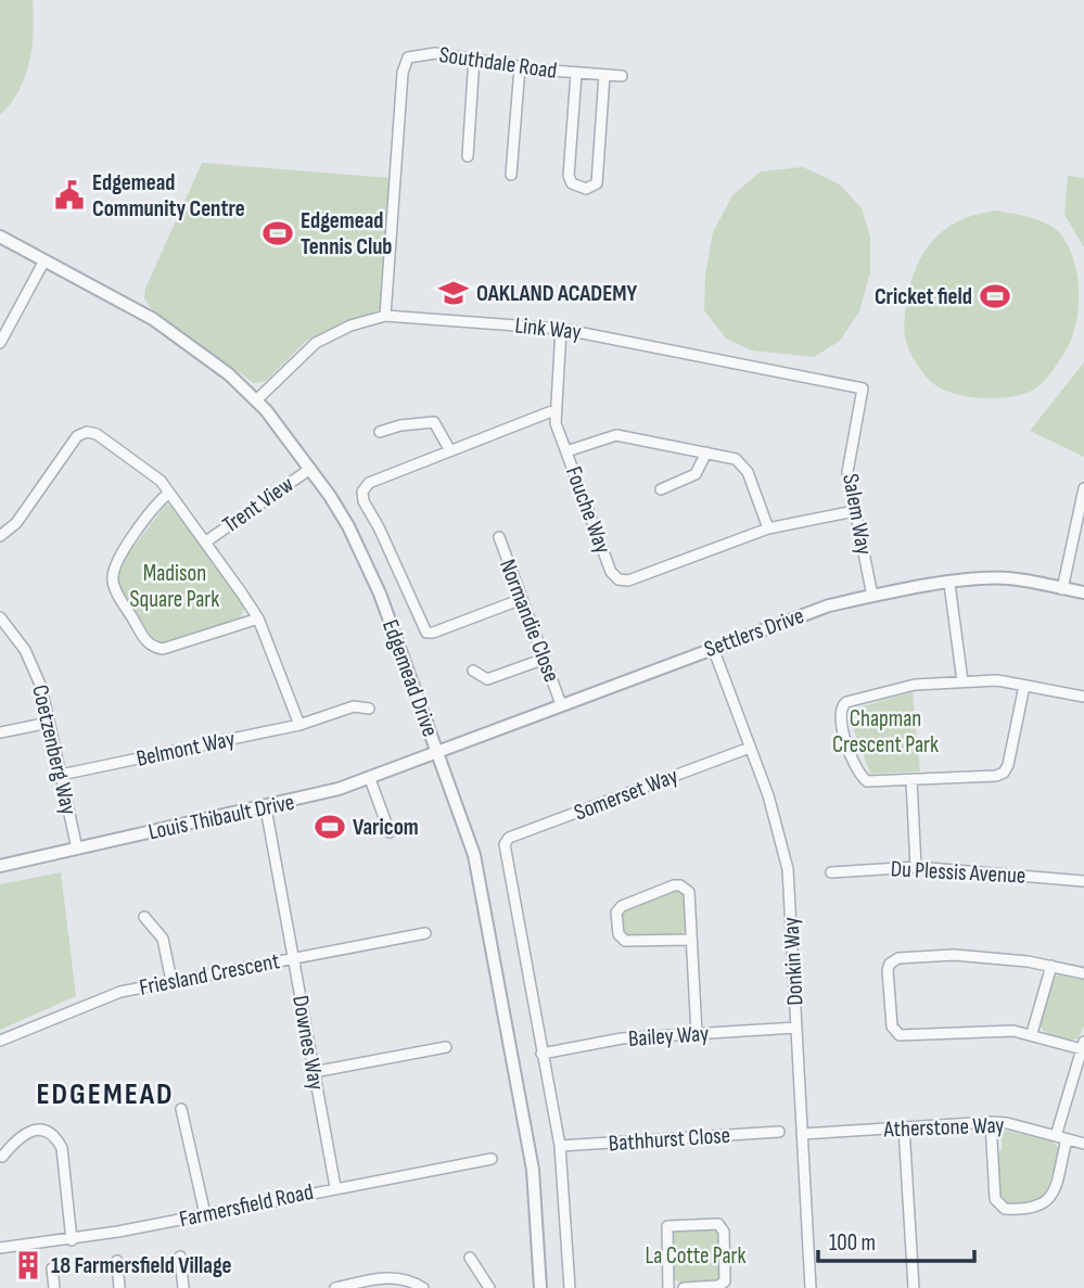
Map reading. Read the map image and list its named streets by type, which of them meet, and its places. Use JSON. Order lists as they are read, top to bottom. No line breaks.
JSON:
{"streets":{"street":["Southdale Road","Link Way","Trent View","Fouche Way","Salem Way","Normandie Close","Settlers Drive","Edgemead Drive","Belmont Way","Coetzenberg Way","Somerset Way","Louis Thibault Drive","Du Plessis Avenue","Donkin Way","Friesland Crescent","Bailey Way","Downes Way","Atherstone Way","Bathhurst Close","Farmersfield Road"]},"crossings":[["Southdale Road","Link Way"],["Link Way","Fouche Way"],["Link Way","Salem Way"],["Link Way","Edgemead Drive"],["Trent View","Edgemead Drive"],["Fouche Way","Salem Way"],["Salem Way","Settlers Drive"],["Normandie Close","Settlers Drive"],["Settlers Drive","Edgemead Drive"],["Settlers Drive","Louis Thibault Drive"],["Settlers Drive","Donkin Way"],["Edgemead Drive","Louis Thibault Drive"],["Belmont Way","Coetzenberg Way"],["Coetzenberg Way","Louis Thibault Drive"],["Somerset Way","Donkin Way"],["Somerset Way","Bailey Way"],["Louis Thibault Drive","Downes Way"],["Donkin Way","Bailey Way"],["Donkin Way","Atherstone Way"],["Friesland Crescent","Downes Way"],["Downes Way","Farmersfield Road"]],"districts":["EDGEMEAD"],"parks":["Madison Square Park","Chapman Crescent Park","La Cotte Park"],"places":{"public building":["Edgemead Community Centre"],"sports":["Edgemead Tennis Club","Cricket field","Varicom"],"school or university":["OAKLAND ACADEMY"],"building":["18 Farmersfield Village"]},"scale_bar":"100 m"}
